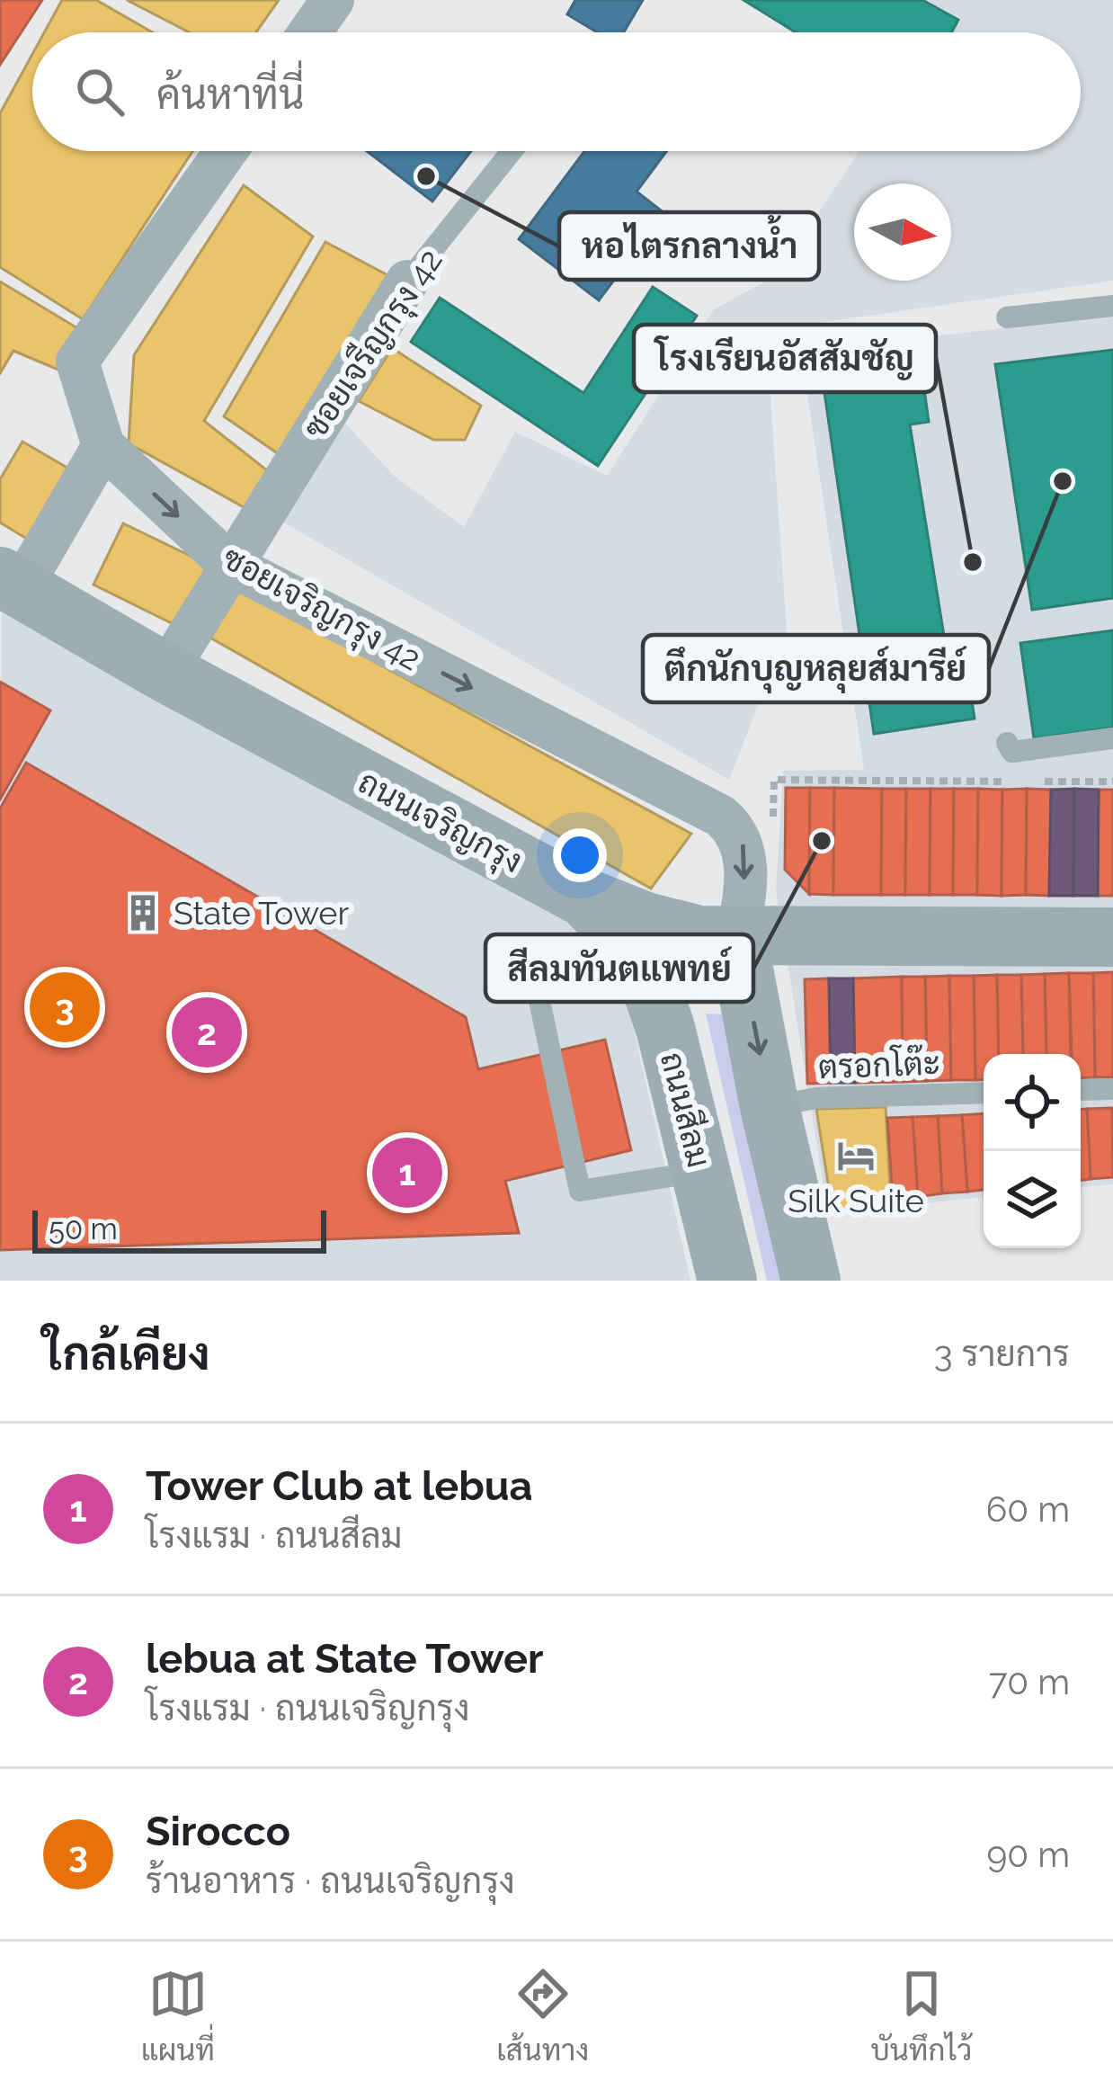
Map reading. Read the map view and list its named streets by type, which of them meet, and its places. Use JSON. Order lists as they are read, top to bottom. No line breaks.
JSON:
{"streets":{"main road":["ถนนเจริญกรุง","ถนนสีลม"],"street":["ซอยเจรืญกรุง 42","ซอยเจริญกรุง 42"],"lane":["ตรอกโต๊ะ"]},"crossings":[["ซอยเจรืญกรุง 42","ซอยเจริญกรุง 42"],["ซอยเจรืญกรุง 42","ถนนเจริญกรุง"],["ซอยเจริญกรุง 42","ถนนเจริญกรุง"],["ถนนเจริญกรุง","ถนนสีลม"]],"one_way":["ซอยเจริญกรุง 42"],"places":{"other":["หอไตรกลางน้ำ","ตึกนักบุญหลุยส์มารีย์","โรงเรียนอัสสัมชัญ","สีลมทันตแพทย์"],"building":["State Tower"],"hotel":["Silk Suite"]},"scale_bar":"50 m","north":"right","page":{"search":"ค้นหาที่นี่","pins":["3","2","1"],"scale":"50 m","heading":["ใกล้เคียง","3 รายการ"],"list":[{"mark":"1","name":"Tower Club at lebua","note":"โรงแรม · ถนนสีลม","value":"60 m"},{"mark":"2","name":"lebua at State Tower","note":"โรงแรม · ถนนเจริญกรุง","value":"70 m"},{"mark":"3","name":"Sirocco","note":"ร้านอาหาร · ถนนเจริญกรุง","value":"90 m"}],"nav":["แผนที่","เส้นทาง","บันทึกไว้"]}}
